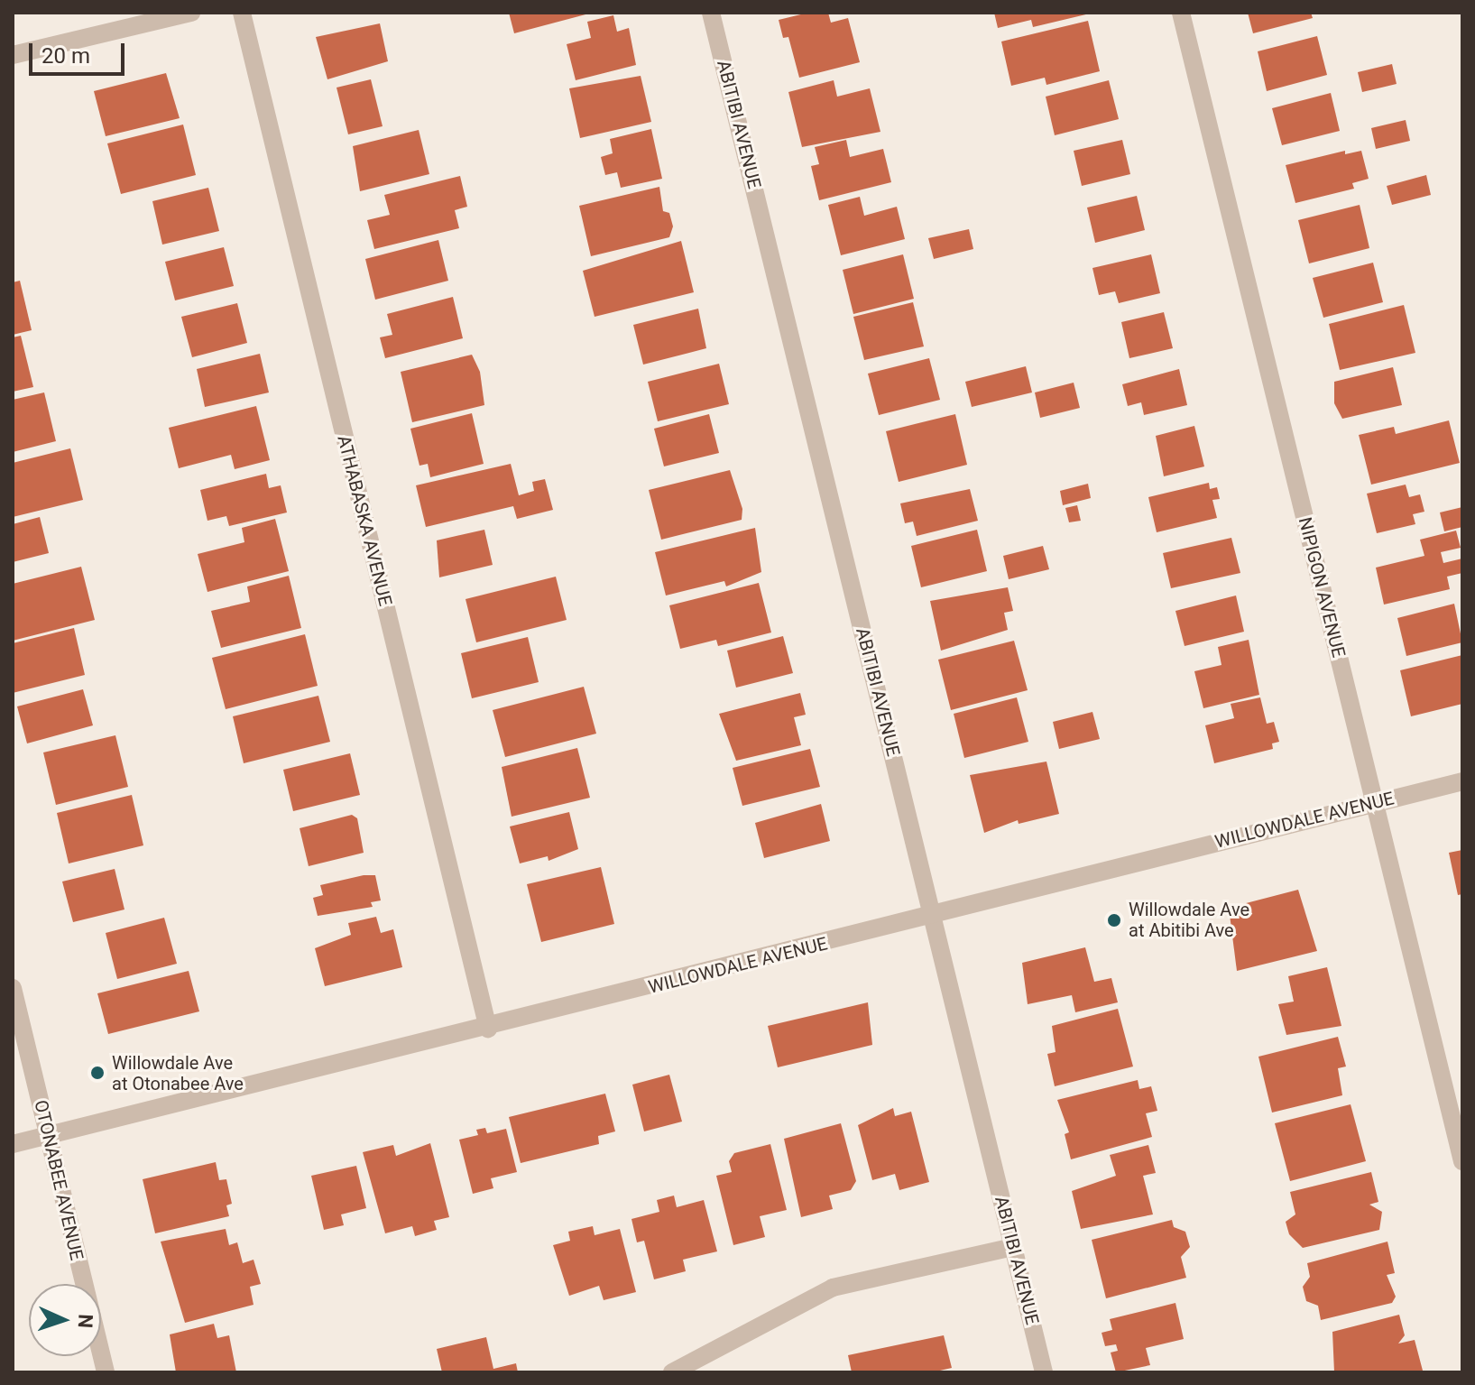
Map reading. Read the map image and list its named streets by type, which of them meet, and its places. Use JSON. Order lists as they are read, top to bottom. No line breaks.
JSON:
{"streets":{"street":["ABITIBI AVENUE","ATHABASKA AVENUE","NIPIGON AVENUE","WILLOWDALE AVENUE","OTONABEE AVENUE"]},"crossings":[["ABITIBI AVENUE","WILLOWDALE AVENUE"],["ATHABASKA AVENUE","WILLOWDALE AVENUE"],["NIPIGON AVENUE","WILLOWDALE AVENUE"],["WILLOWDALE AVENUE","OTONABEE AVENUE"]],"places":["Willowdale Ave at Abitibi Ave","Willowdale Ave at Otonabee Ave"],"scale_bar":"20 m","north":"right"}
